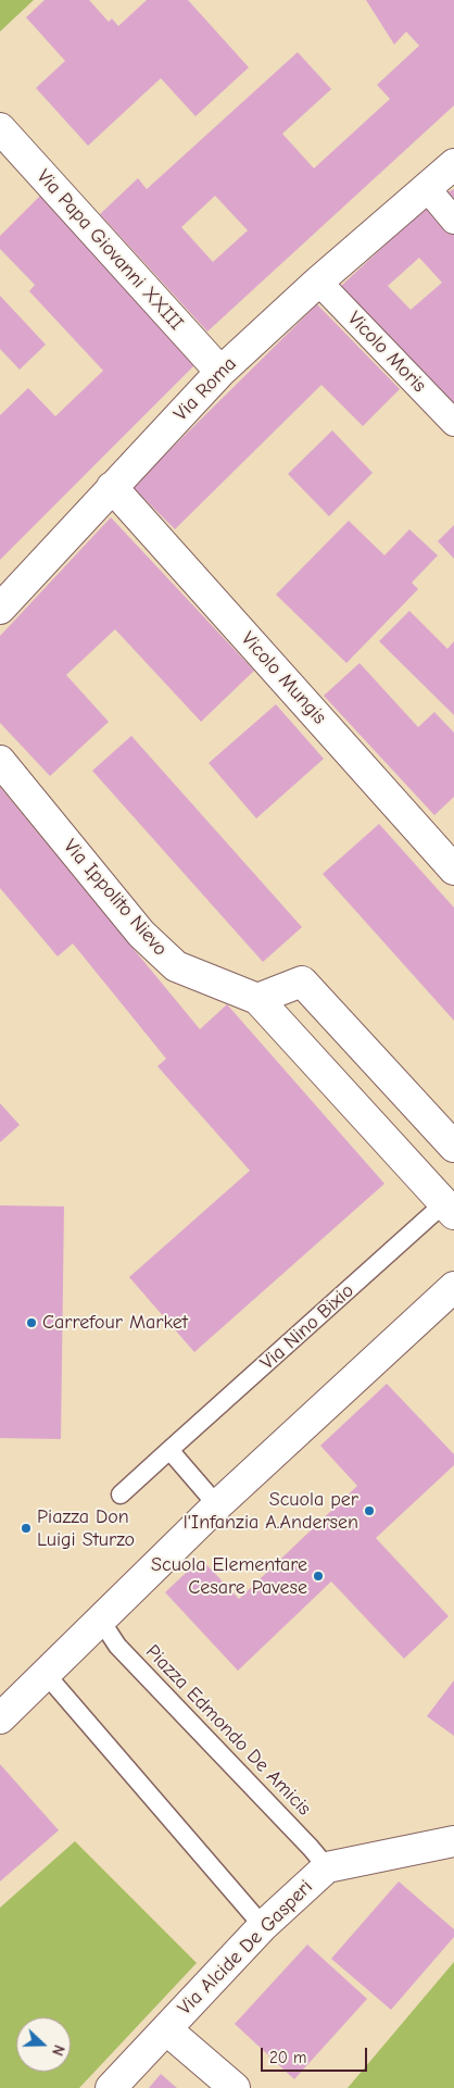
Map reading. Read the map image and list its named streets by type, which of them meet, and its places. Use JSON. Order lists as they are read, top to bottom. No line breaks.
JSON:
{"streets":{"street":["Via Papa Giovanni XXIII","Vicolo Moris","Via Roma","Vicolo Mungis","Via Ippolito Nievo","Via Alcide De Gasperi"],"lane":["Via Nino Bixio","Piazza Edmondo De Amicis"]},"crossings":[["Via Papa Giovanni XXIII","Via Roma"],["Vicolo Moris","Via Roma"],["Via Roma","Vicolo Mungis"],["Via Ippolito Nievo","Via Nino Bixio"],["Piazza Edmondo De Amicis","Via Alcide De Gasperi"]],"places":["Carrefour Market","Scuola per l'Infanzia A.Andersen","Piazza Don Luigi Sturzo","Scuola Elementare Cesare Pavese"],"scale_bar":"20 m","north":"right"}
